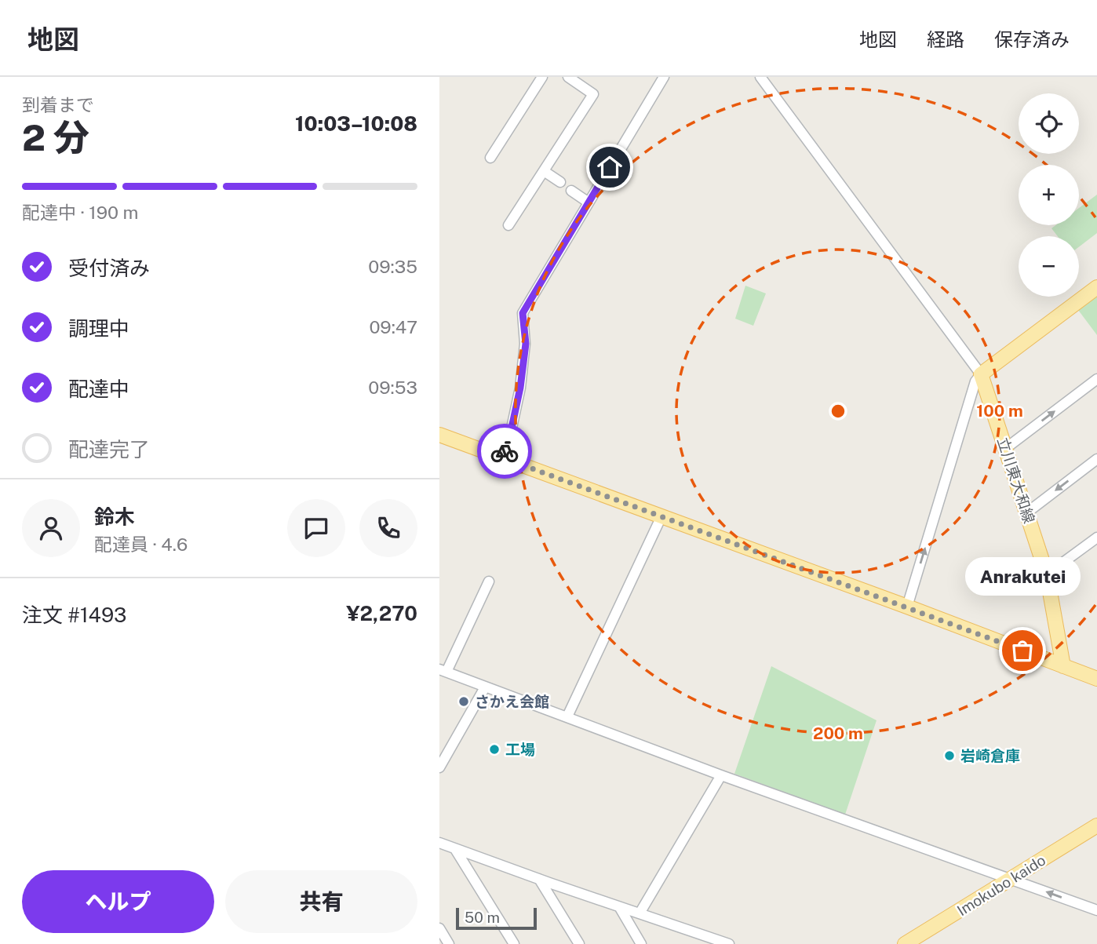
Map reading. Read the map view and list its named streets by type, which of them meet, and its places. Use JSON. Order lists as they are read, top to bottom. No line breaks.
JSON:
{"streets":{"main road":["立川東大和線","Imokubo kaido"]},"places":["Anrakutei","さかえ会館","工場","岩崎倉庫"],"scale_bar":"50 m","page":{"header":"地図","nav":["地図","経路","保存済み"],"heading":["2 分","到着まで","10:03–10:08"],"panel":["鈴木","配達員 · 4.6","注文 #1493","¥2,270"],"map_buttons":["+","−"],"bar":"配達中 · 190 m","list":[["受付済み","09:35"],["調理中","09:47"],["配達中","09:53"],"配達完了"],"bubble":"Anrakutei","buttons":["ヘルプ","共有"],"scale":"50 m"},"rings":["100 m","200 m"]}
